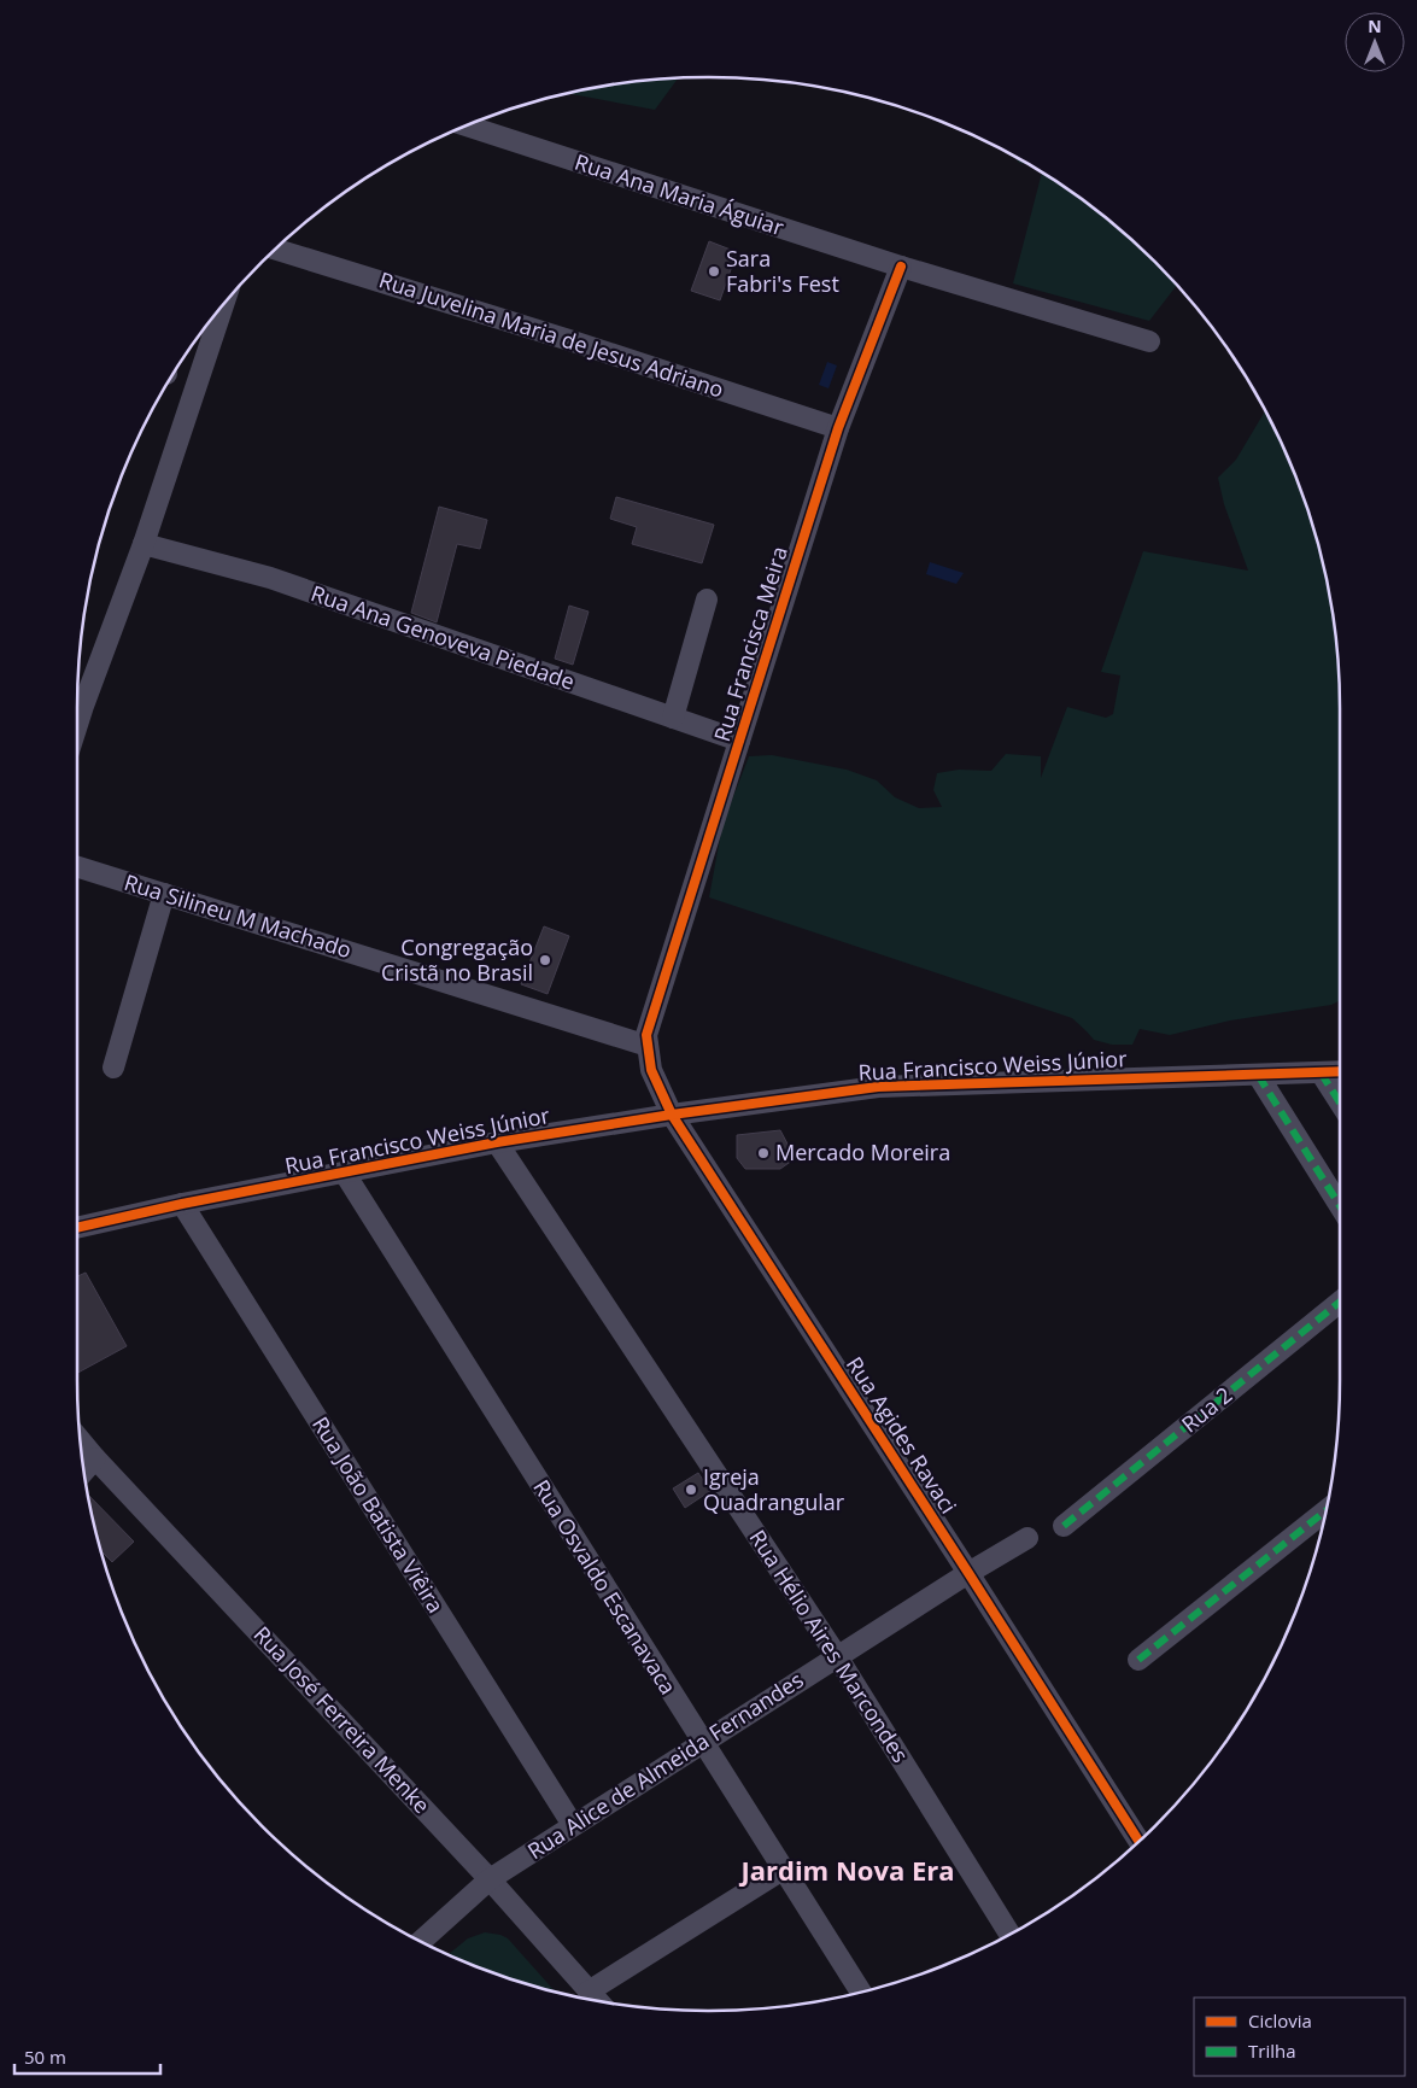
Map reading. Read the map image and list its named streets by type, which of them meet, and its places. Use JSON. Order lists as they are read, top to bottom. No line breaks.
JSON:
{"streets":{"street":["Rua Ana Maria Águiar","Rua Juvelina Maria de Jesus Adriano","Rua Ana Genoveva Piedade","Rua Francisca Meira","Rua Silineu M Machado","Rua Francisco Weiss Júnior","Rua 2","Rua Agides Ravaci","Rua João Batista Viêira","Rua Osvaldo Escanavaca","Rua Hélio Aires Marcondes","Rua José Ferreira Menke","Rua Alice de Almeida Fernandes"]},"crossings":[["Rua Ana Maria Águiar","Rua Francisca Meira"],["Rua Juvelina Maria de Jesus Adriano","Rua Francisca Meira"],["Rua Ana Genoveva Piedade","Rua Francisca Meira"],["Rua Francisca Meira","Rua Silineu M Machado"],["Rua Francisca Meira","Rua Agides Ravaci"],["Rua Silineu M Machado","Rua Agides Ravaci"],["Rua Francisco Weiss Júnior","Rua Agides Ravaci"],["Rua Francisco Weiss Júnior","Rua João Batista Viêira"],["Rua Francisco Weiss Júnior","Rua Osvaldo Escanavaca"],["Rua Francisco Weiss Júnior","Rua Hélio Aires Marcondes"],["Rua Agides Ravaci","Rua Alice de Almeida Fernandes"],["Rua João Batista Viêira","Rua Alice de Almeida Fernandes"],["Rua Osvaldo Escanavaca","Rua Alice de Almeida Fernandes"],["Rua Hélio Aires Marcondes","Rua Alice de Almeida Fernandes"],["Rua José Ferreira Menke","Rua Alice de Almeida Fernandes"]],"districts":["Jardim Nova Era"],"places":["Sara Fabri's Fest","Congregação Cristã no Brasil","Mercado Moreira","Igreja Quadrangular"],"legend":["Ciclovia","Trilha"],"scale_bar":"50 m","north":"top"}
